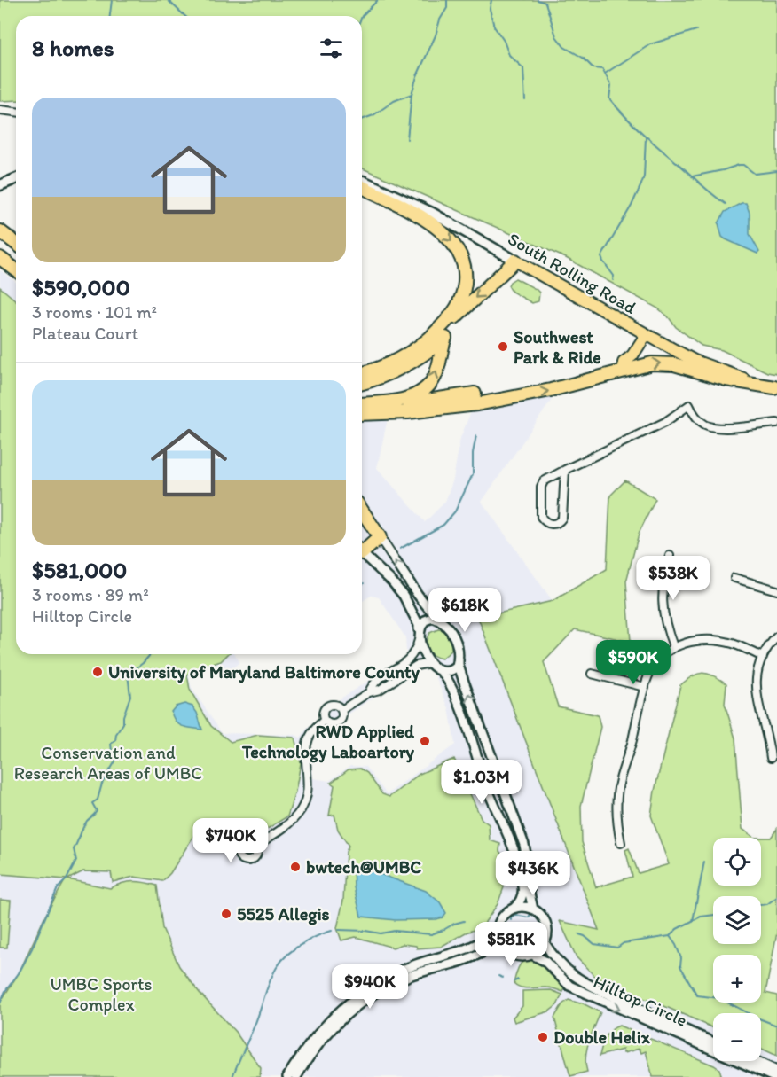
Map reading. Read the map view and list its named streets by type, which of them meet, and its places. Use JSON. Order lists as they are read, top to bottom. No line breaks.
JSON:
{"streets":{"main road":["South Rolling Road"],"street":["Hilltop Circle"]},"parks":["Conservation and Research Areas of UMBC","UMBC Sports Complex"],"places":["Southwest Park & Ride","University of Maryland Baltimore County","RWD Applied Technology Laboartory","bwtech@UMBC","5525 Allegis","Double Helix"],"page":{"heading":"8 homes","list":[{"name":"$590,000","note":"3 rooms · 101 m² · Plateau Court"},{"name":"$581,000","note":"3 rooms · 89 m² · Hilltop Circle"}],"price":["$538K","$618K","$590K","$1.03M","$740K","$436K","$581K","$940K"],"map_buttons":["+","−"]}}
